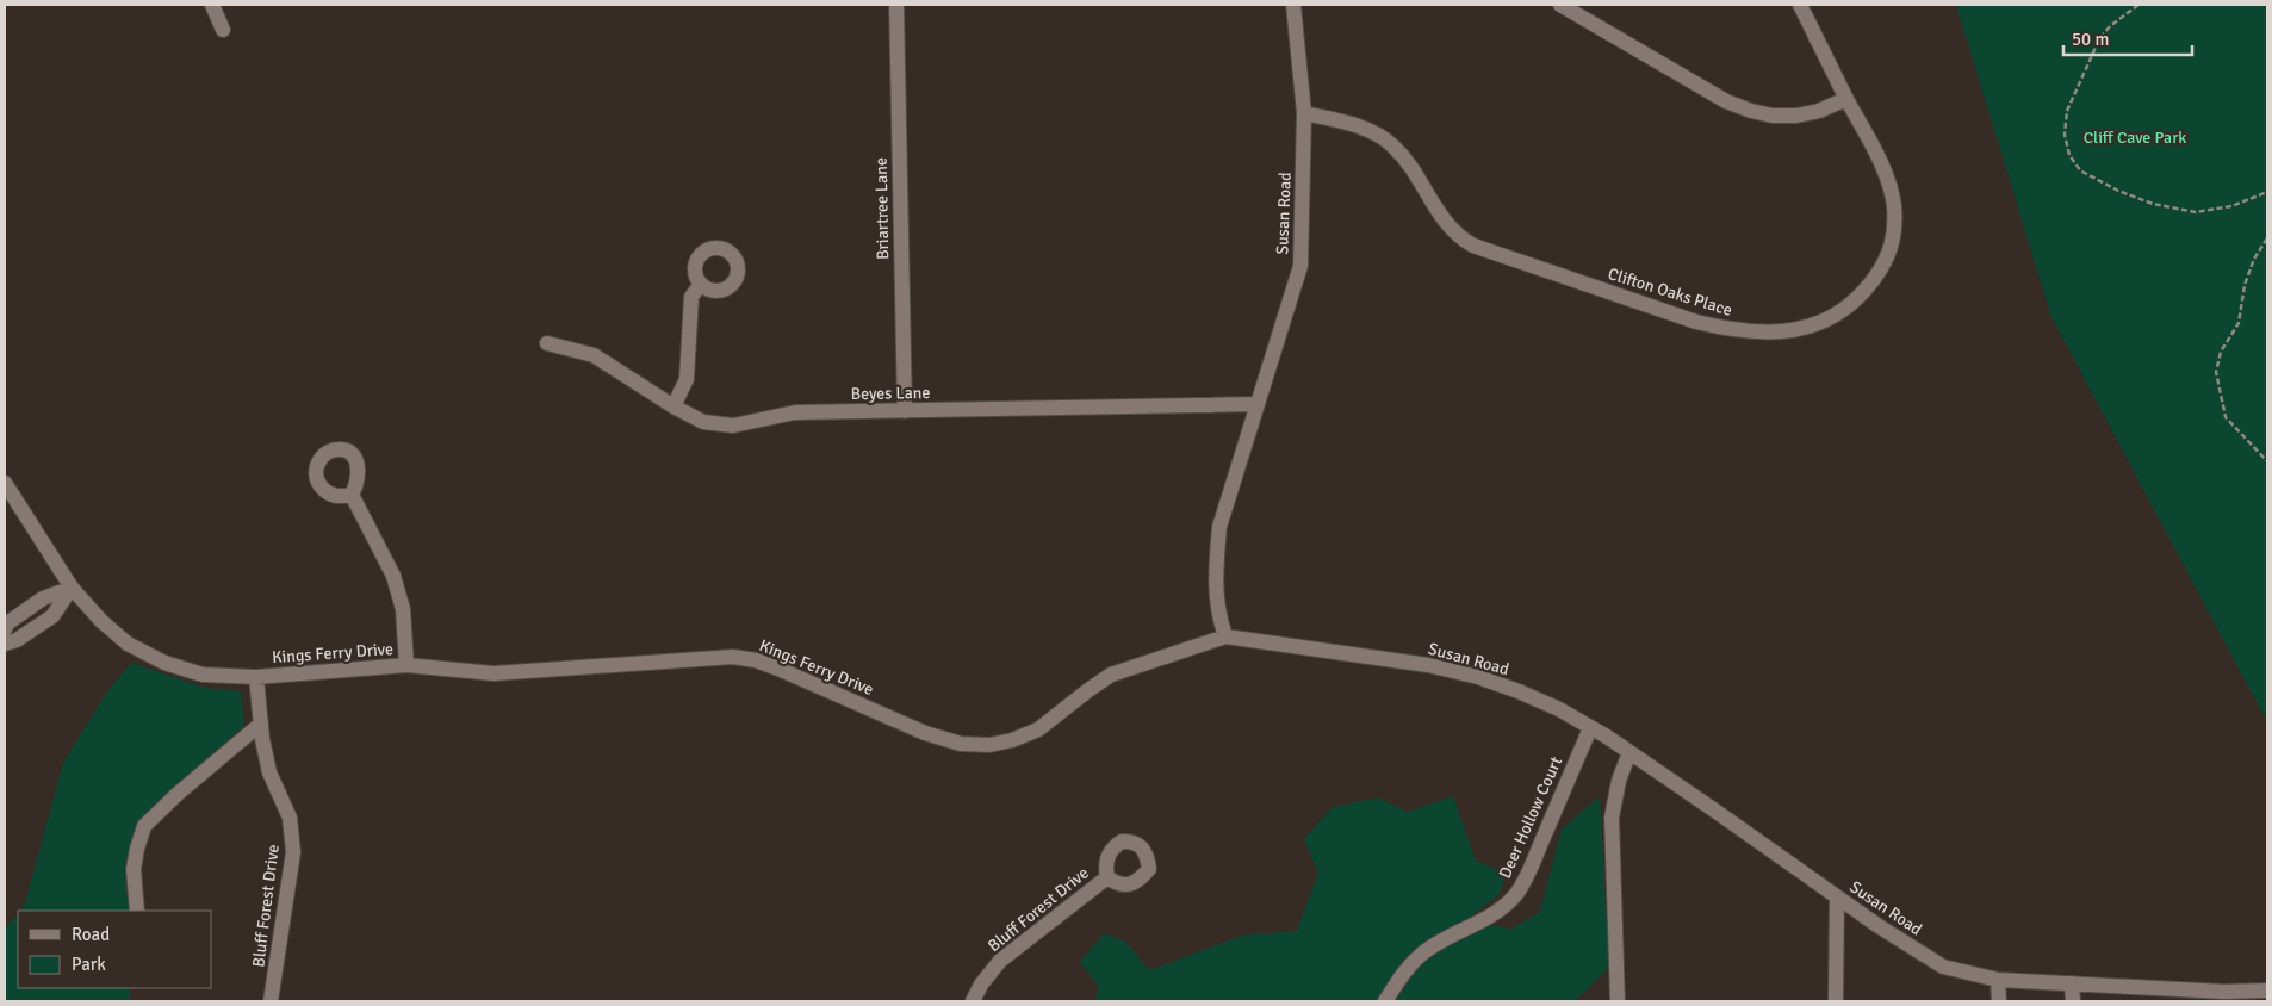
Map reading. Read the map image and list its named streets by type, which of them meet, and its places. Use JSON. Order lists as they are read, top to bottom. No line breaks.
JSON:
{"streets":{"street":["Briartree Lane","Susan Road","Clifton Oaks Place","Beyes Lane","Kings Ferry Drive","Deer Hollow Court","Bluff Forest Drive"]},"crossings":[["Briartree Lane","Beyes Lane"],["Susan Road","Clifton Oaks Place"],["Susan Road","Beyes Lane"],["Susan Road","Kings Ferry Drive"],["Susan Road","Deer Hollow Court"],["Kings Ferry Drive","Bluff Forest Drive"]],"parks":["Cliff Cave Park"],"legend":["Road","Park"],"scale_bar":"50 m"}
